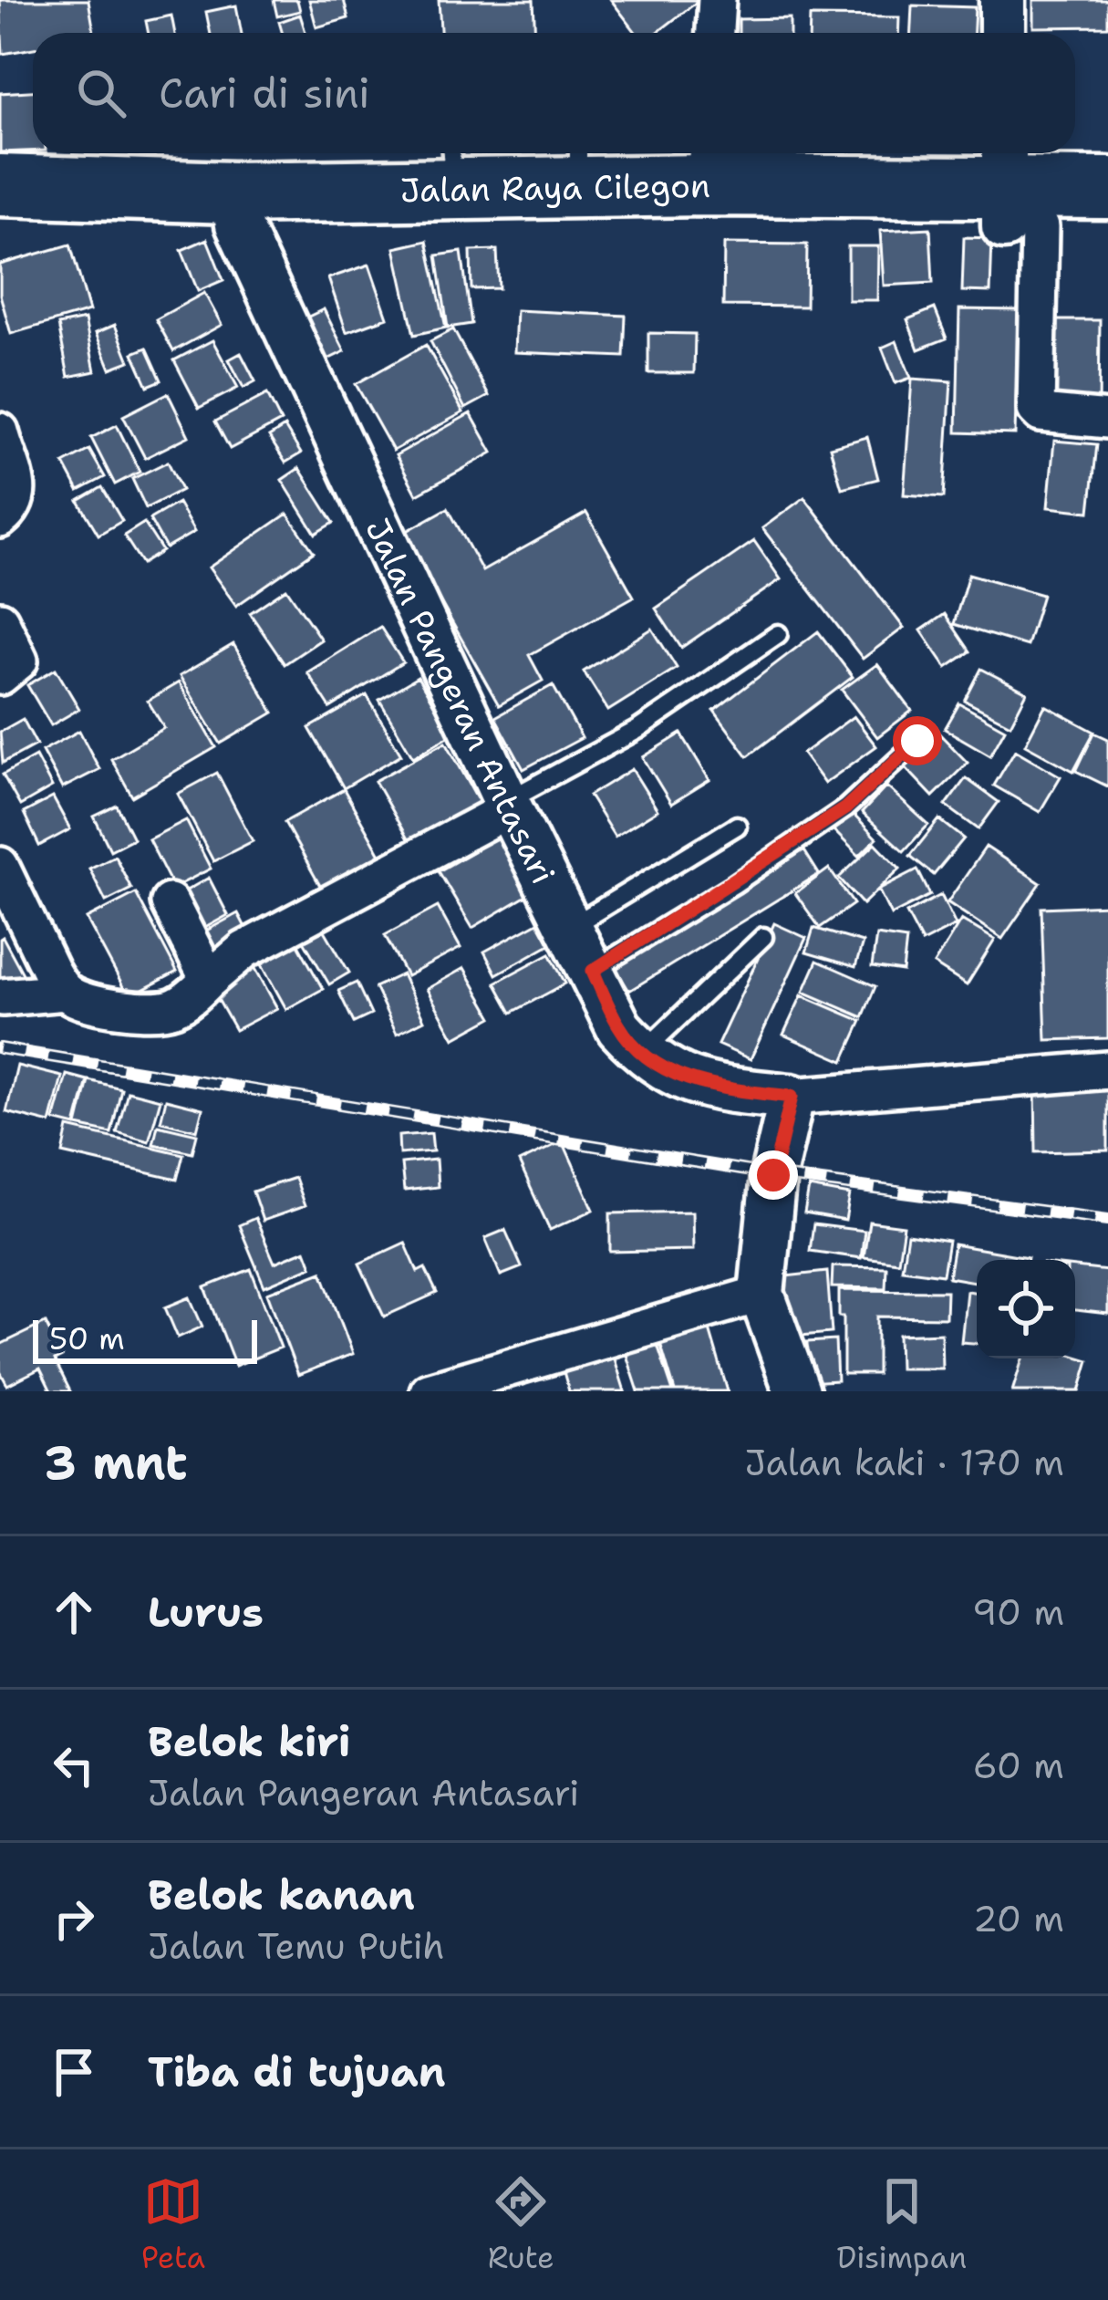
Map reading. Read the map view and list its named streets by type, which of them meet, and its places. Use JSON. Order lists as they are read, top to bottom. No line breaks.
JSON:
{"streets":{"highway":["Jalan Raya Cilegon"],"street":["Jalan Pangeran Antasari"]},"crossings":[["Jalan Raya Cilegon","Jalan Pangeran Antasari"]],"scale_bar":"50 m","page":{"search":"Cari di sini","scale":"50 m","heading":["3 mnt","Jalan kaki · 170 m"],"list":[["Lurus","90 m"],["Belok kiri","Jalan Pangeran Antasari","60 m"],["Belok kanan","Jalan Temu Putih","20 m"],"Tiba di tujuan"],"nav":["Peta","Rute","Disimpan"]}}
